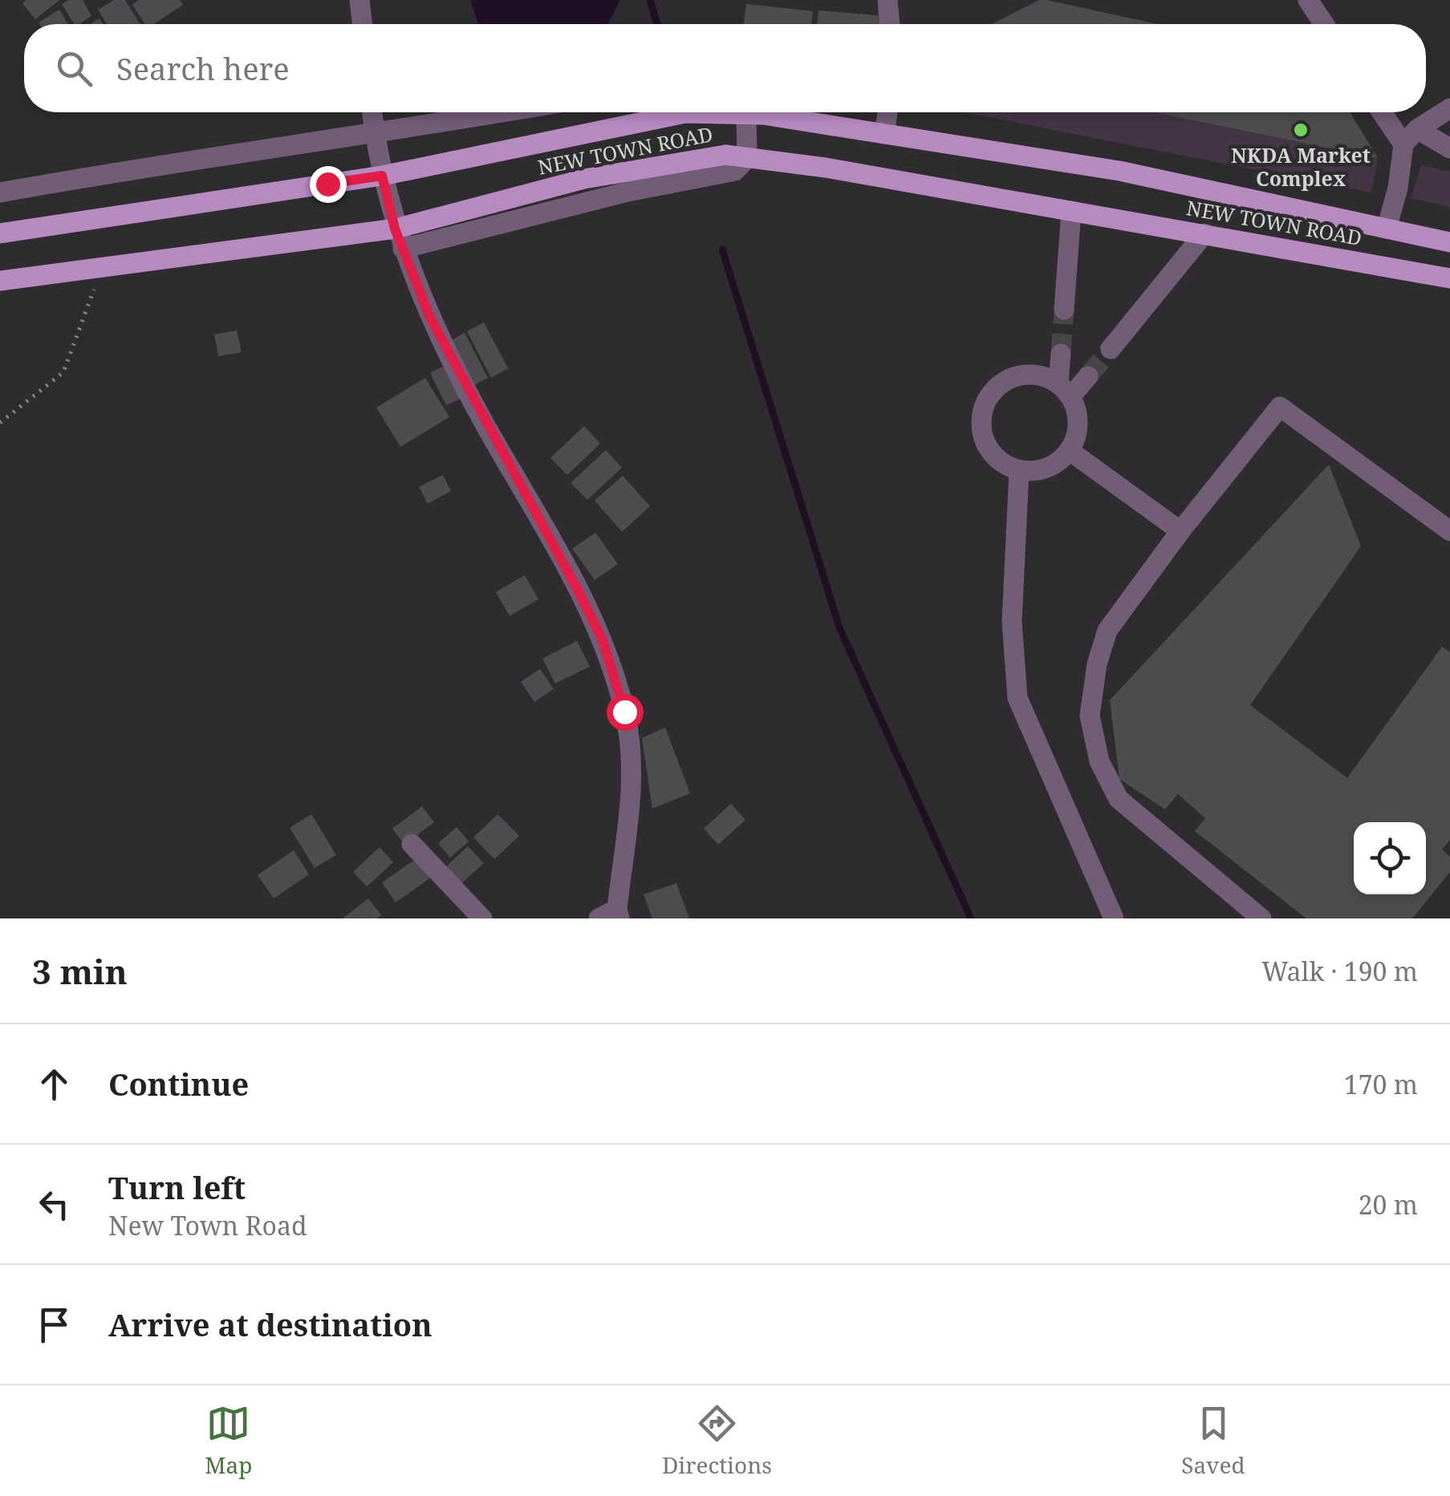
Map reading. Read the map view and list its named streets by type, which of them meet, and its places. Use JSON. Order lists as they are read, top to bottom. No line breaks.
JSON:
{"streets":{"main road":["NEW TOWN ROAD"]},"places":["NKDA Market Complex"],"page":{"search":"Search here","heading":["3 min","Walk · 190 m"],"list":[["Continue","170 m"],["Turn left","New Town Road","20 m"],"Arrive at destination"],"nav":["Map","Directions","Saved"]}}
